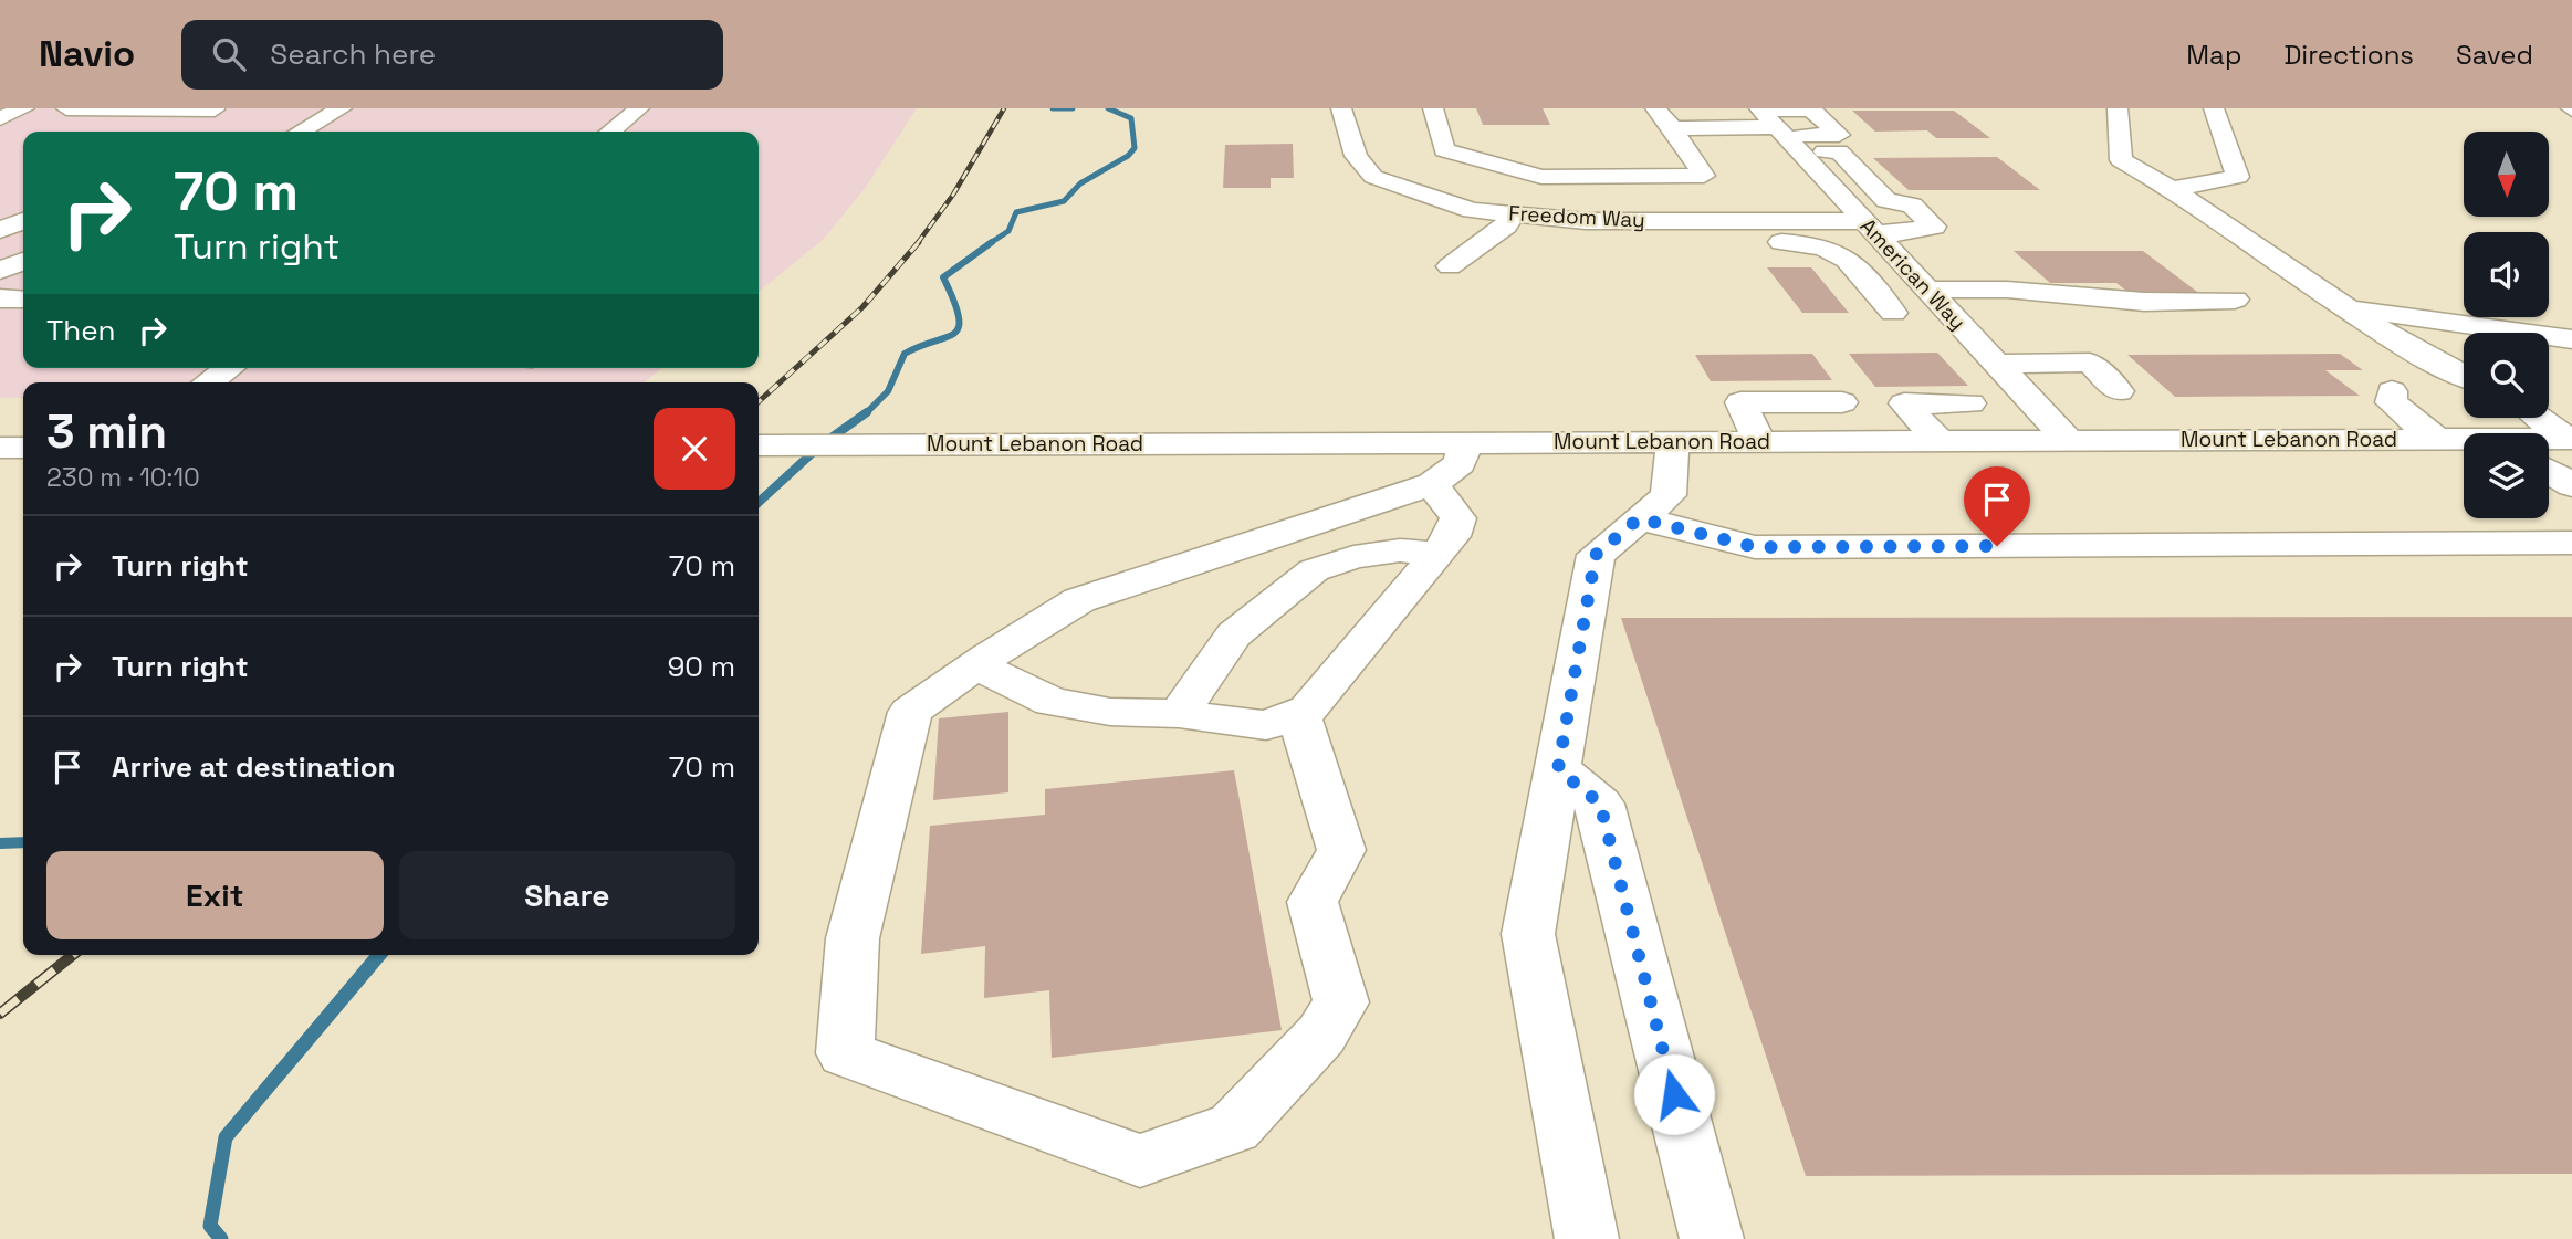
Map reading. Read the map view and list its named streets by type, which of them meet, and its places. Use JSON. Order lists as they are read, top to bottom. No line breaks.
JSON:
{"streets":{"street":["Freedom Way","American Way","Mount Lebanon Road"]},"crossings":[["Freedom Way","American Way"],["American Way","Mount Lebanon Road"]],"north":"bottom","page":{"header":"Navio","search":"Search here","nav":["Map","Directions","Saved"],"turn":["70 m","Turn right"],"then":"Then","heading":["3 min","230 m · 10:10"],"list":[{"name":"Turn right","value":"70 m"},{"name":"Turn right","value":"90 m"},{"name":"Arrive at destination","value":"70 m"}],"buttons":["Exit","Share"]}}
